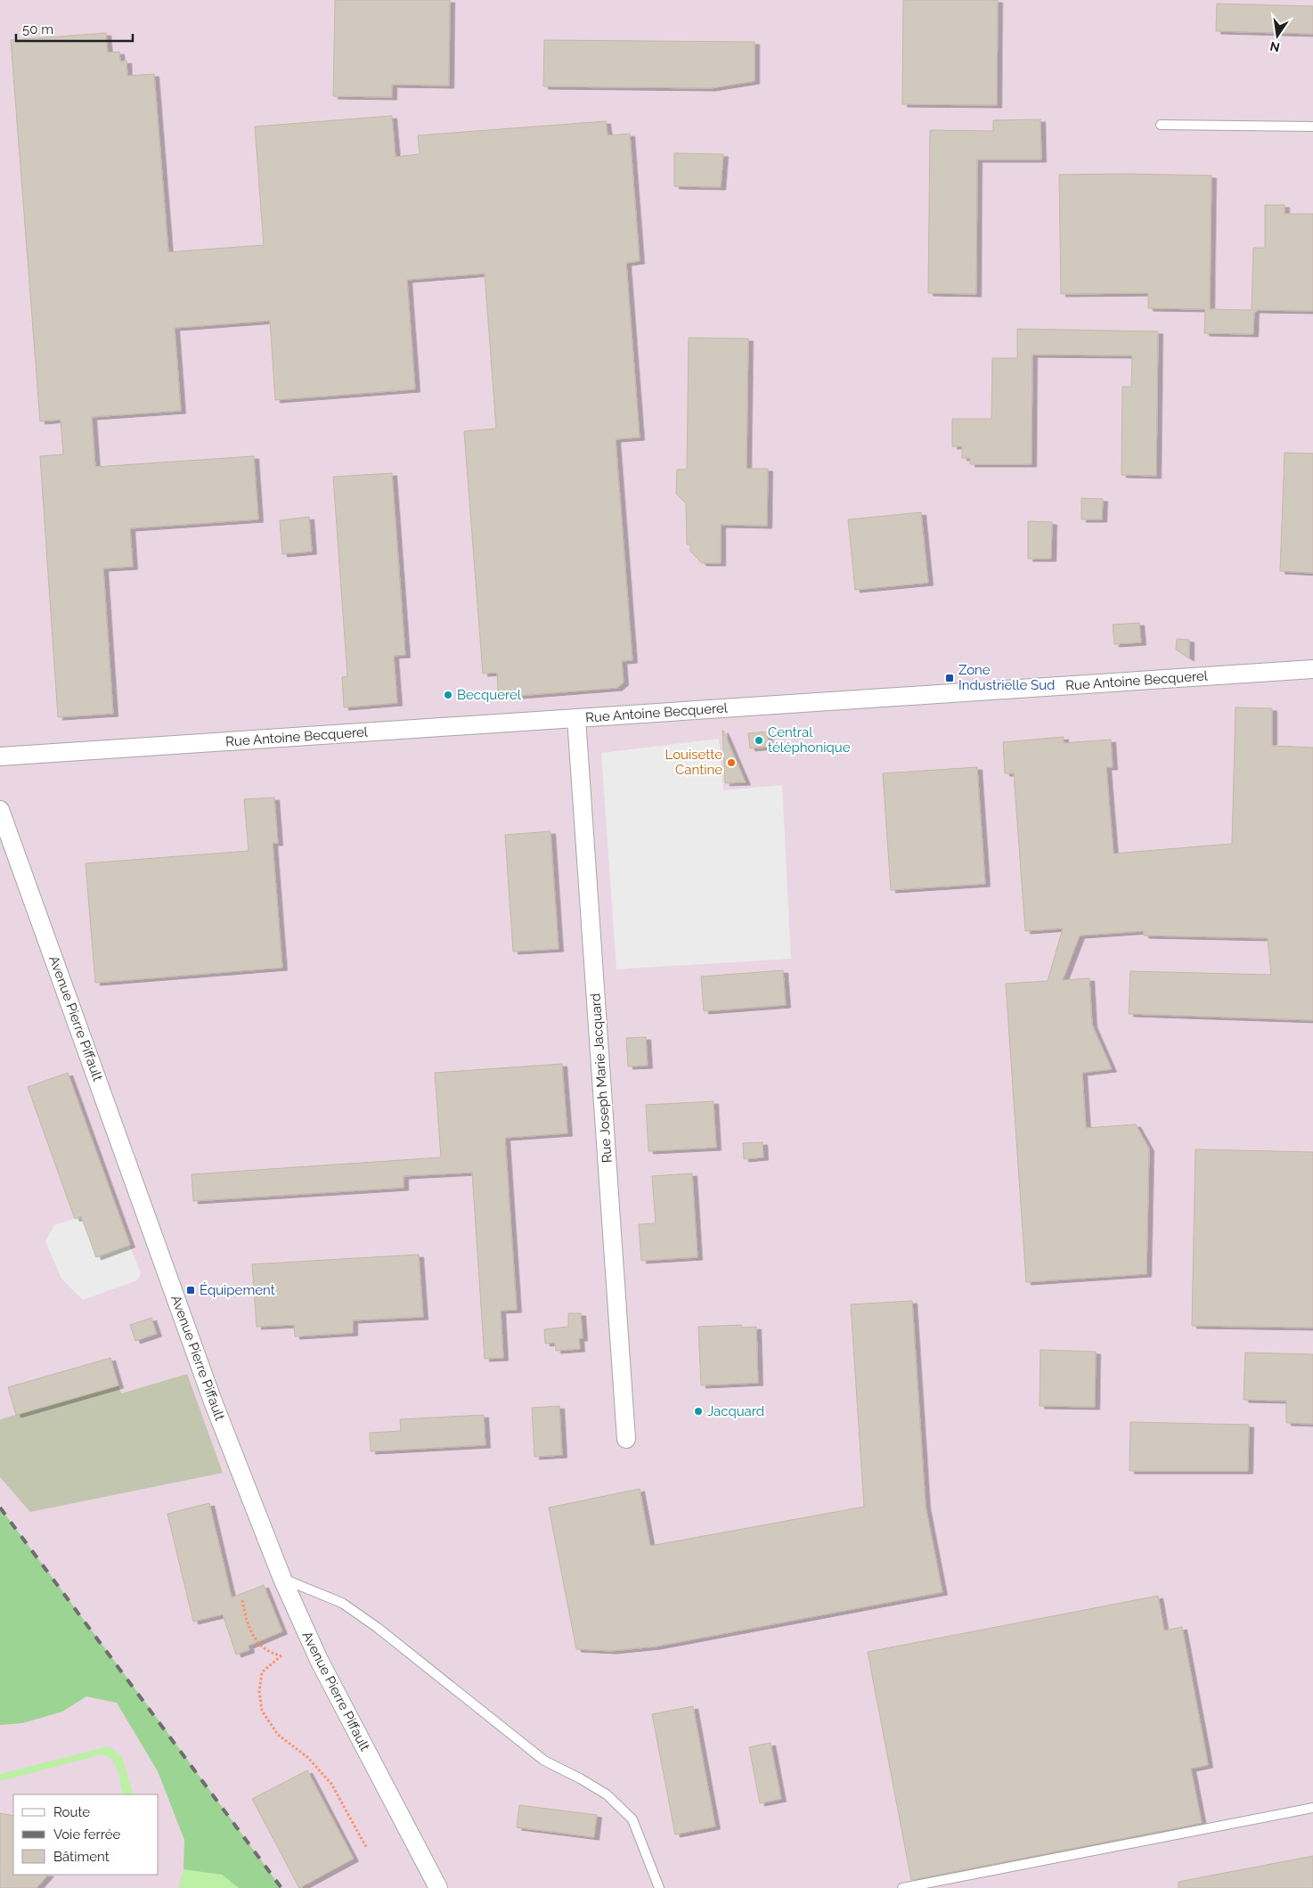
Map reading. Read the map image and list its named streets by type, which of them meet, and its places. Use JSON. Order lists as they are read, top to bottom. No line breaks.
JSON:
{"streets":{"street":["Rue Antoine Becquerel","Avenue Pierre Piffault","Rue Joseph Marie Jacquard"]},"crossings":[["Rue Antoine Becquerel","Rue Joseph Marie Jacquard"]],"places":{"transit":["Zone Industrielle Sud","Équipement"],"other":["Becquerel","Central téléphonique","Louisette Cantine","Jacquard"]},"legend":["Route","Voie ferrée","Bâtiment"],"scale_bar":"50 m","north":"bottom"}
